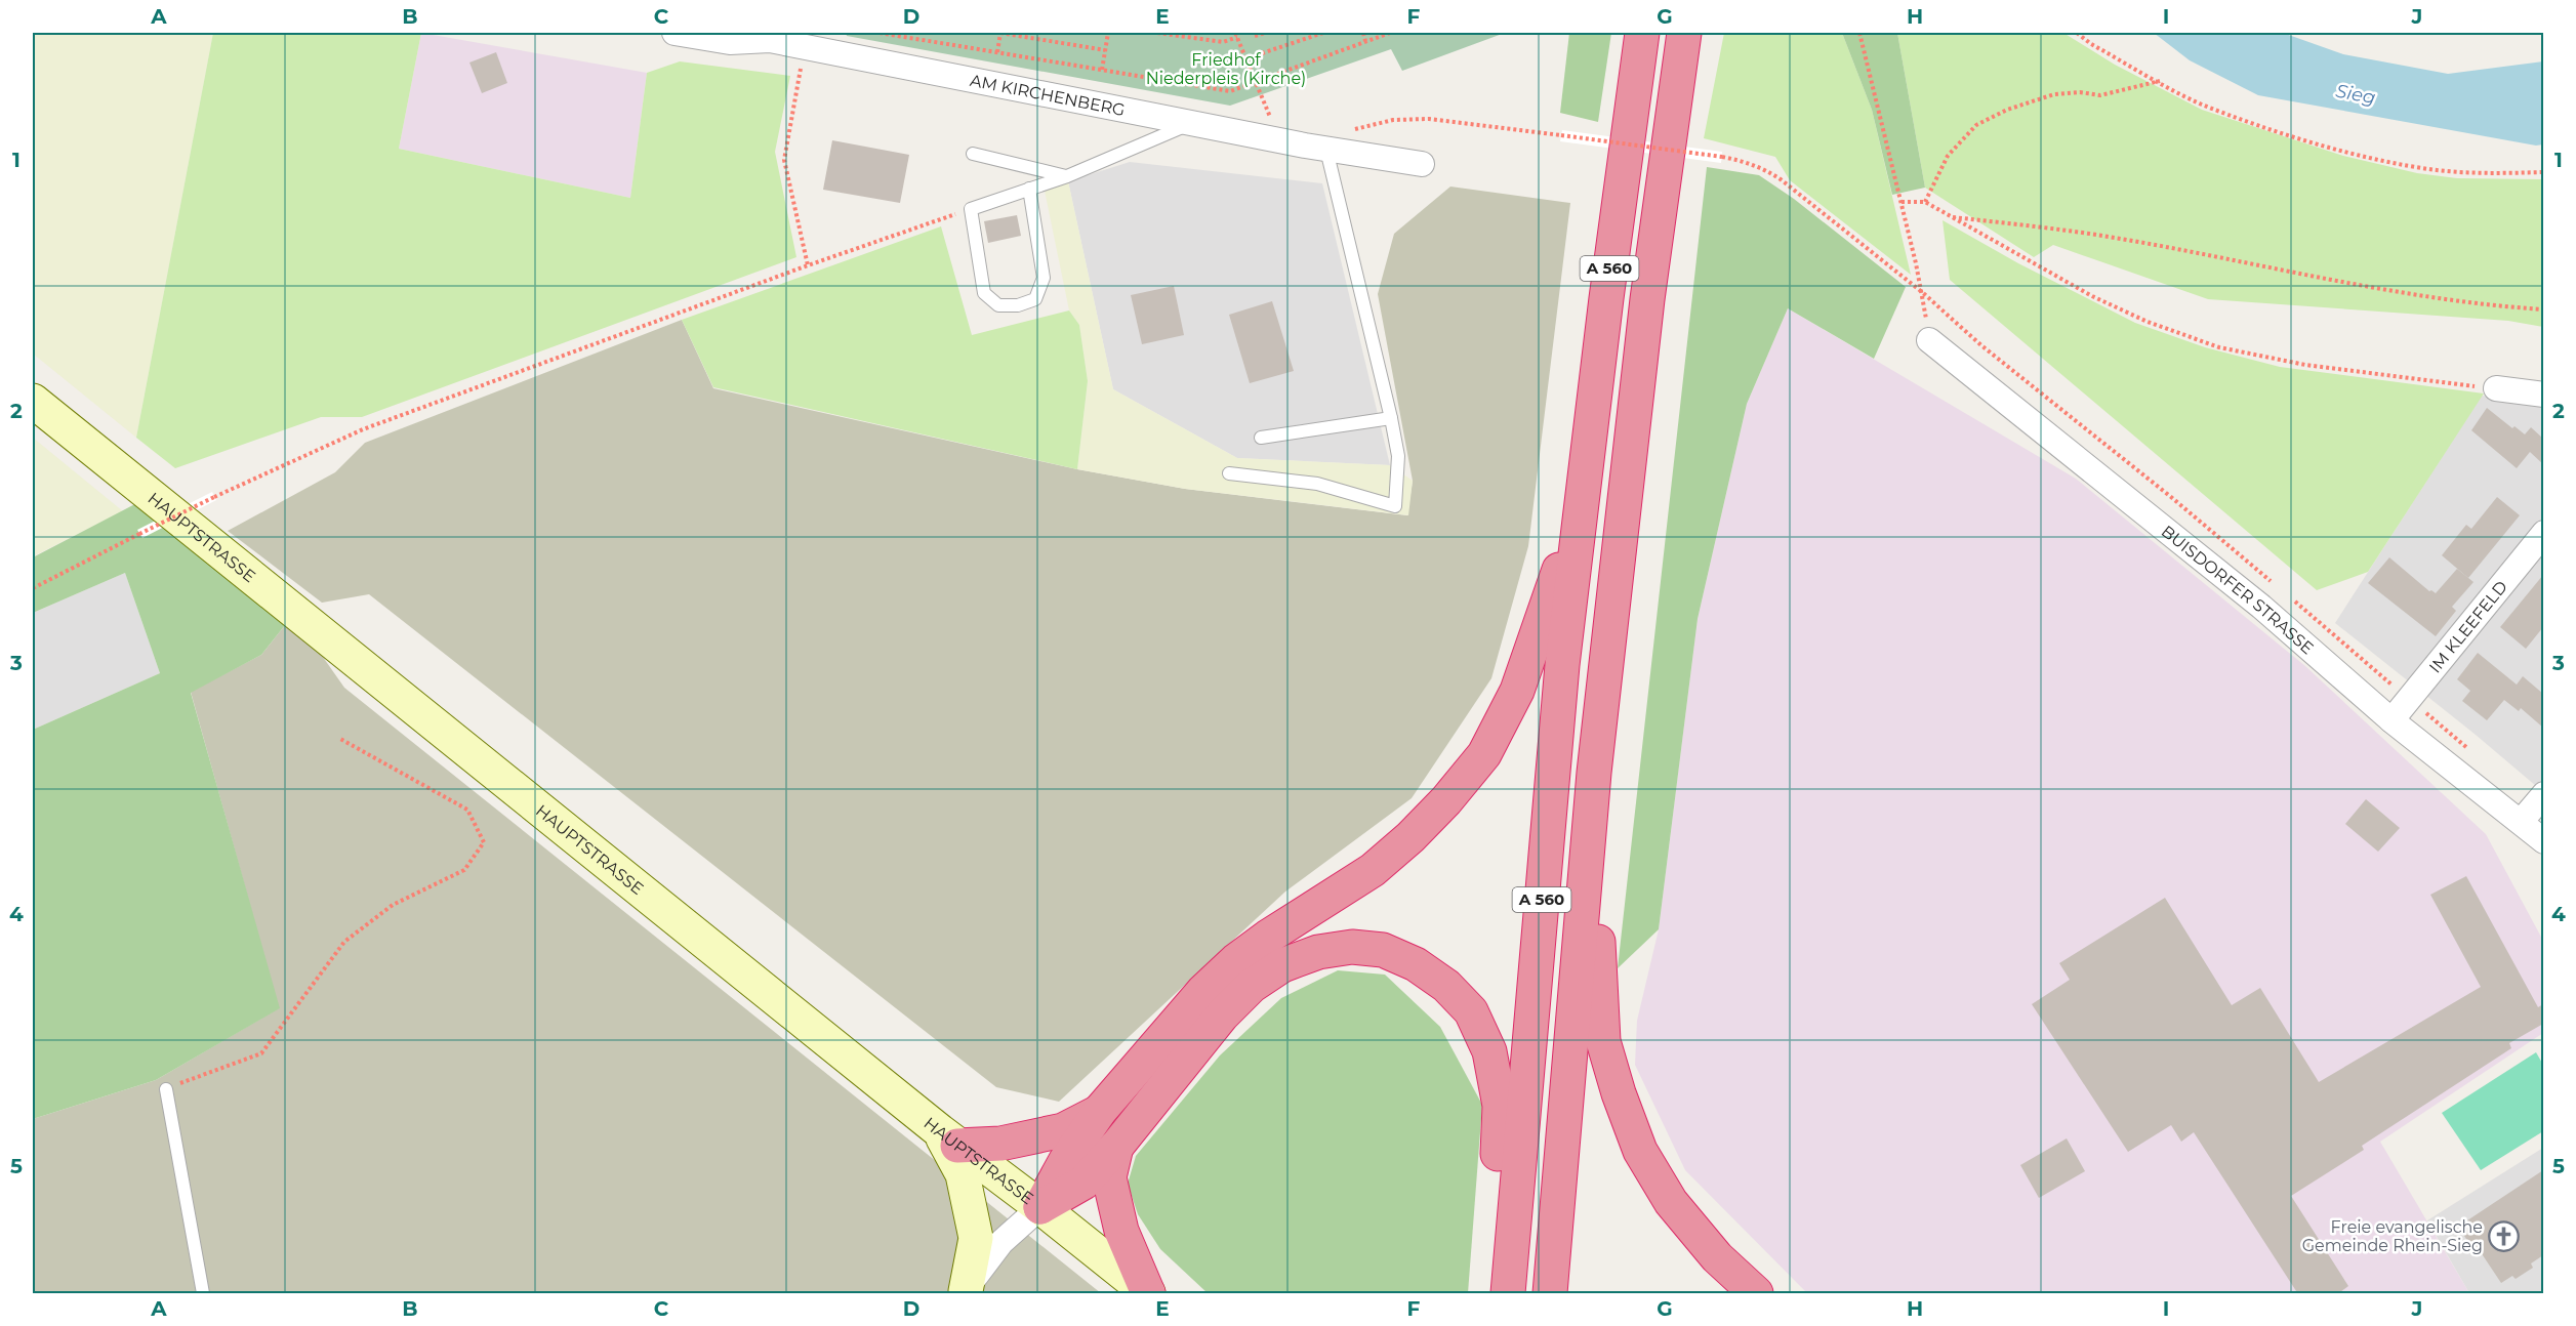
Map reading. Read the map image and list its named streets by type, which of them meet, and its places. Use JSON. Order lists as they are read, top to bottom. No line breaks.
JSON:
{"streets":{"highway":["A 560"],"main road":["HAUPTSTRASSE"],"street":["AM KIRCHENBERG","BUISDORFER STRASSE","IM KLEEFELD"]},"crossings":[["BUISDORFER STRASSE","IM KLEEFELD"]],"water":["Sieg"],"parks":["Friedhof Niederpleis (Kirche)"],"places":{"church":["Freie evangelische Gemeinde Rhein-Sieg"]},"grid":{"columns":["A","B","C","D","E","F","G","H","I","J"],"rows":["1","2","3","4","5"]}}
